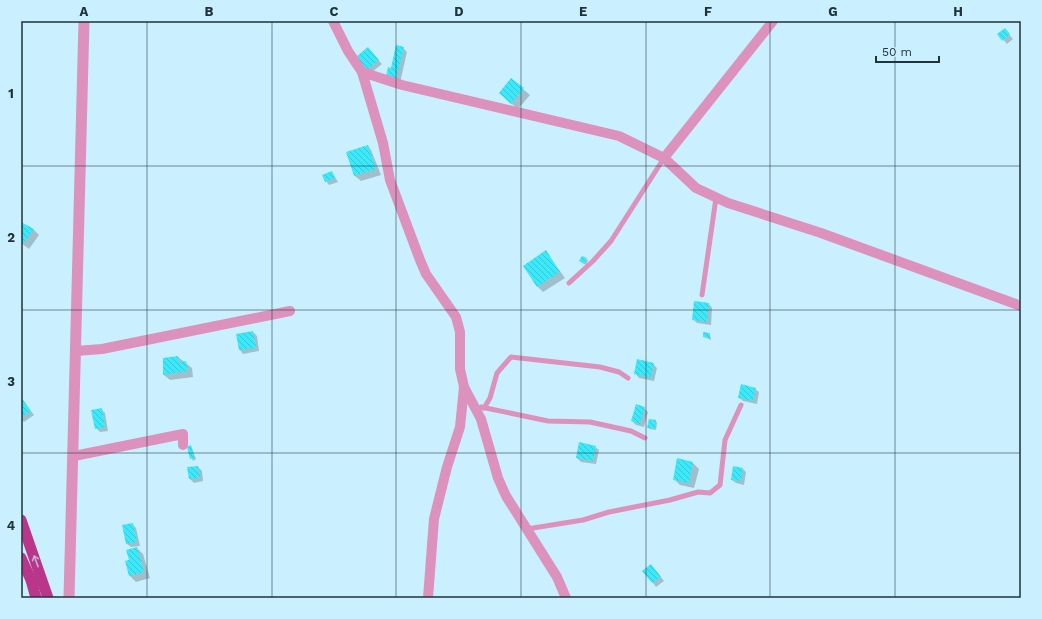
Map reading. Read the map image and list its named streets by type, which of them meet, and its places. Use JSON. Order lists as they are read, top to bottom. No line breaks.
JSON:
{"scale_bar":"50 m","grid":{"columns":["A","B","C","D","E","F","G","H"],"rows":["1","2","3","4"]}}
